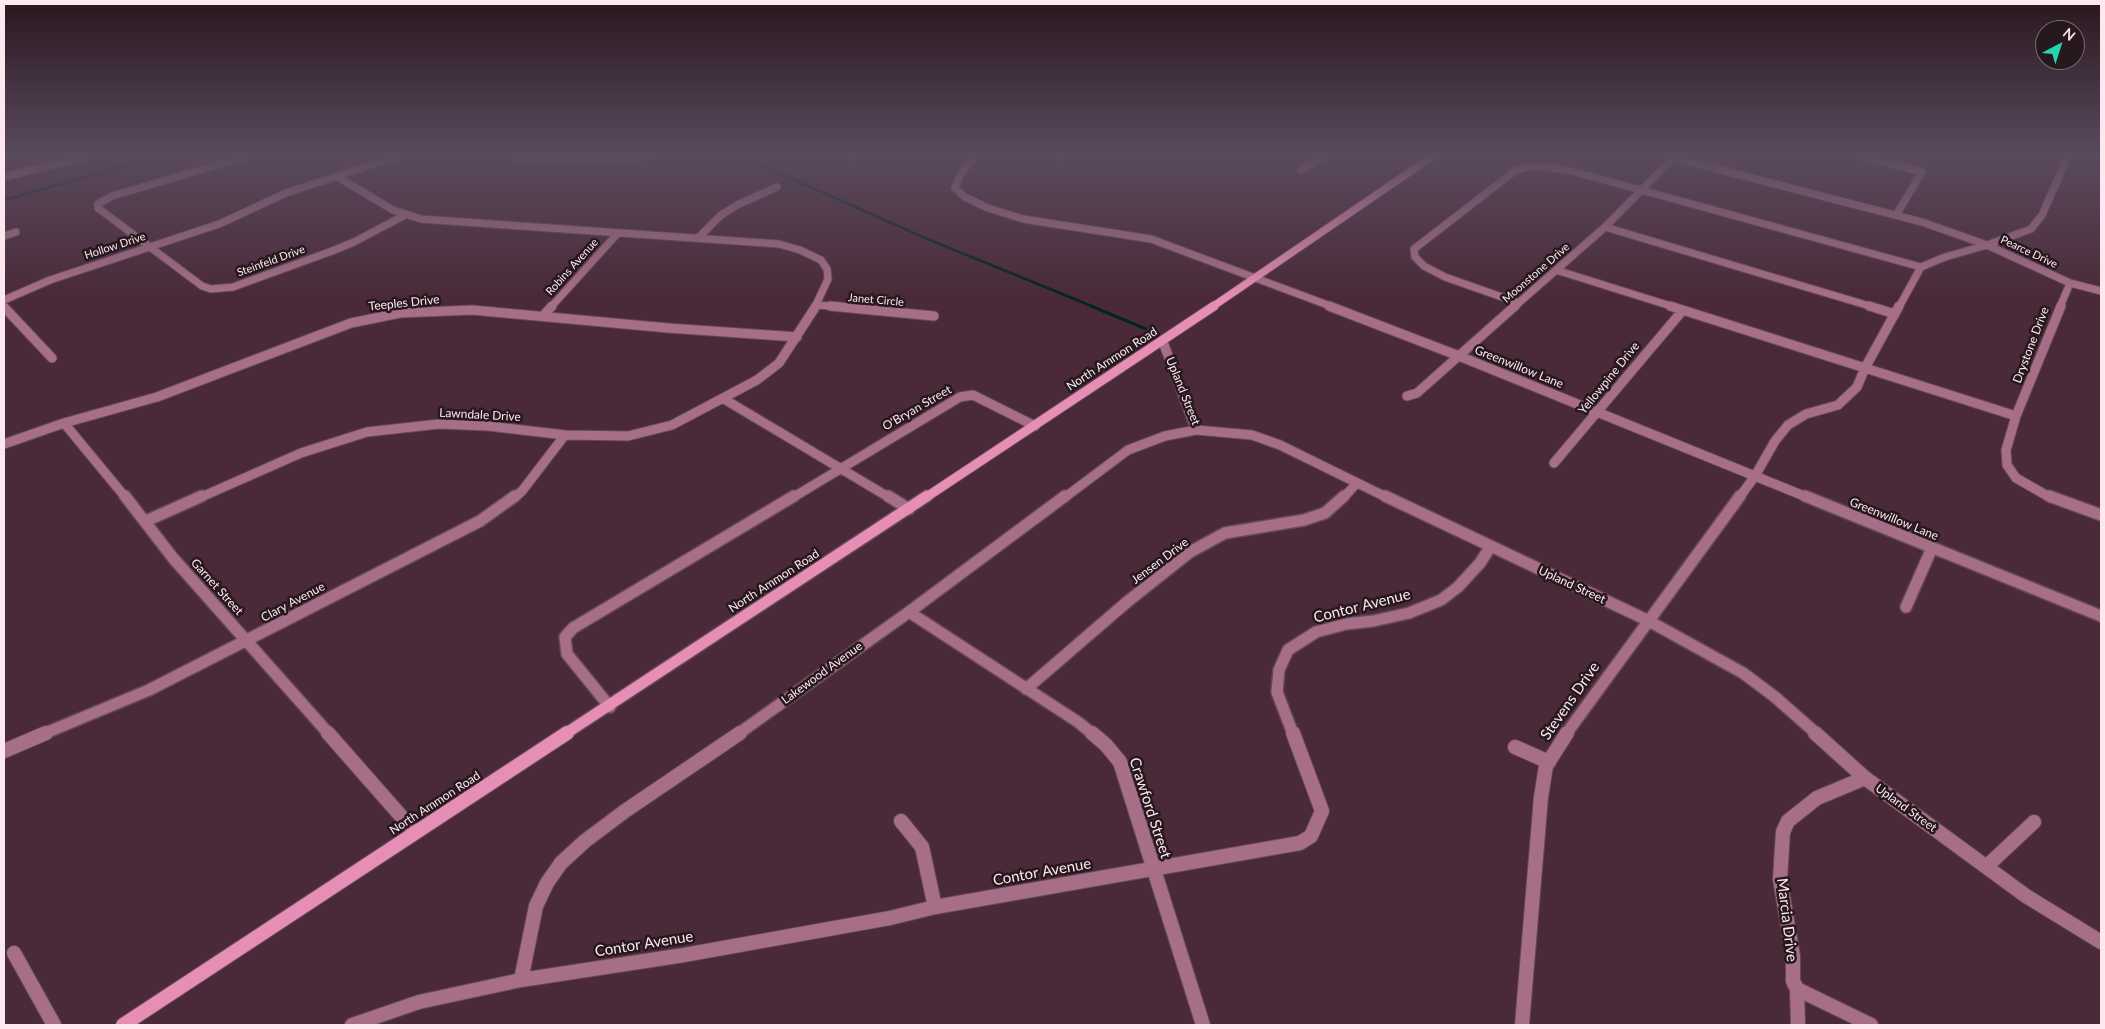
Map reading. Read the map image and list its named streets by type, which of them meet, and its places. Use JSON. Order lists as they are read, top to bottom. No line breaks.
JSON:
{"streets":{"main road":["North Ammon Road"],"street":["Hollow Drive","Pearce Drive","Steinfeld Drive","Robins Avenue","Moonstone Drive","Janet Circle","Teeples Drive","Drystone Drive","Greenwillow Lane","Yellowpine Drive","Upland Street","O'Bryan Street","Lawndale Drive","Jensen Drive","Garnet Street","Clary Avenue","Contor Avenue","Lakewood Avenue","Stevens Drive","Crawford Street","Marcia Drive"]},"crossings":[["Hollow Drive","Steinfeld Drive"],["Pearce Drive","Drystone Drive"],["Steinfeld Drive","Lawndale Drive"],["Robins Avenue","Teeples Drive"],["Robins Avenue","Lawndale Drive"],["Moonstone Drive","Greenwillow Lane"],["Janet Circle","Lawndale Drive"],["Teeples Drive","Lawndale Drive"],["Teeples Drive","Garnet Street"],["North Ammon Road","Greenwillow Lane"],["North Ammon Road","Upland Street"],["North Ammon Road","O'Bryan Street"],["North Ammon Road","Garnet Street"],["Greenwillow Lane","Yellowpine Drive"],["Greenwillow Lane","Stevens Drive"],["Upland Street","Jensen Drive"],["Upland Street","Contor Avenue"],["Upland Street","Lakewood Avenue"],["Upland Street","Stevens Drive"],["Upland Street","Marcia Drive"],["Lawndale Drive","Garnet Street"],["Lawndale Drive","Clary Avenue"],["Jensen Drive","Crawford Street"],["Garnet Street","Clary Avenue"],["Contor Avenue","Lakewood Avenue"],["Contor Avenue","Crawford Street"],["Lakewood Avenue","Crawford Street"]],"north":"top right"}
